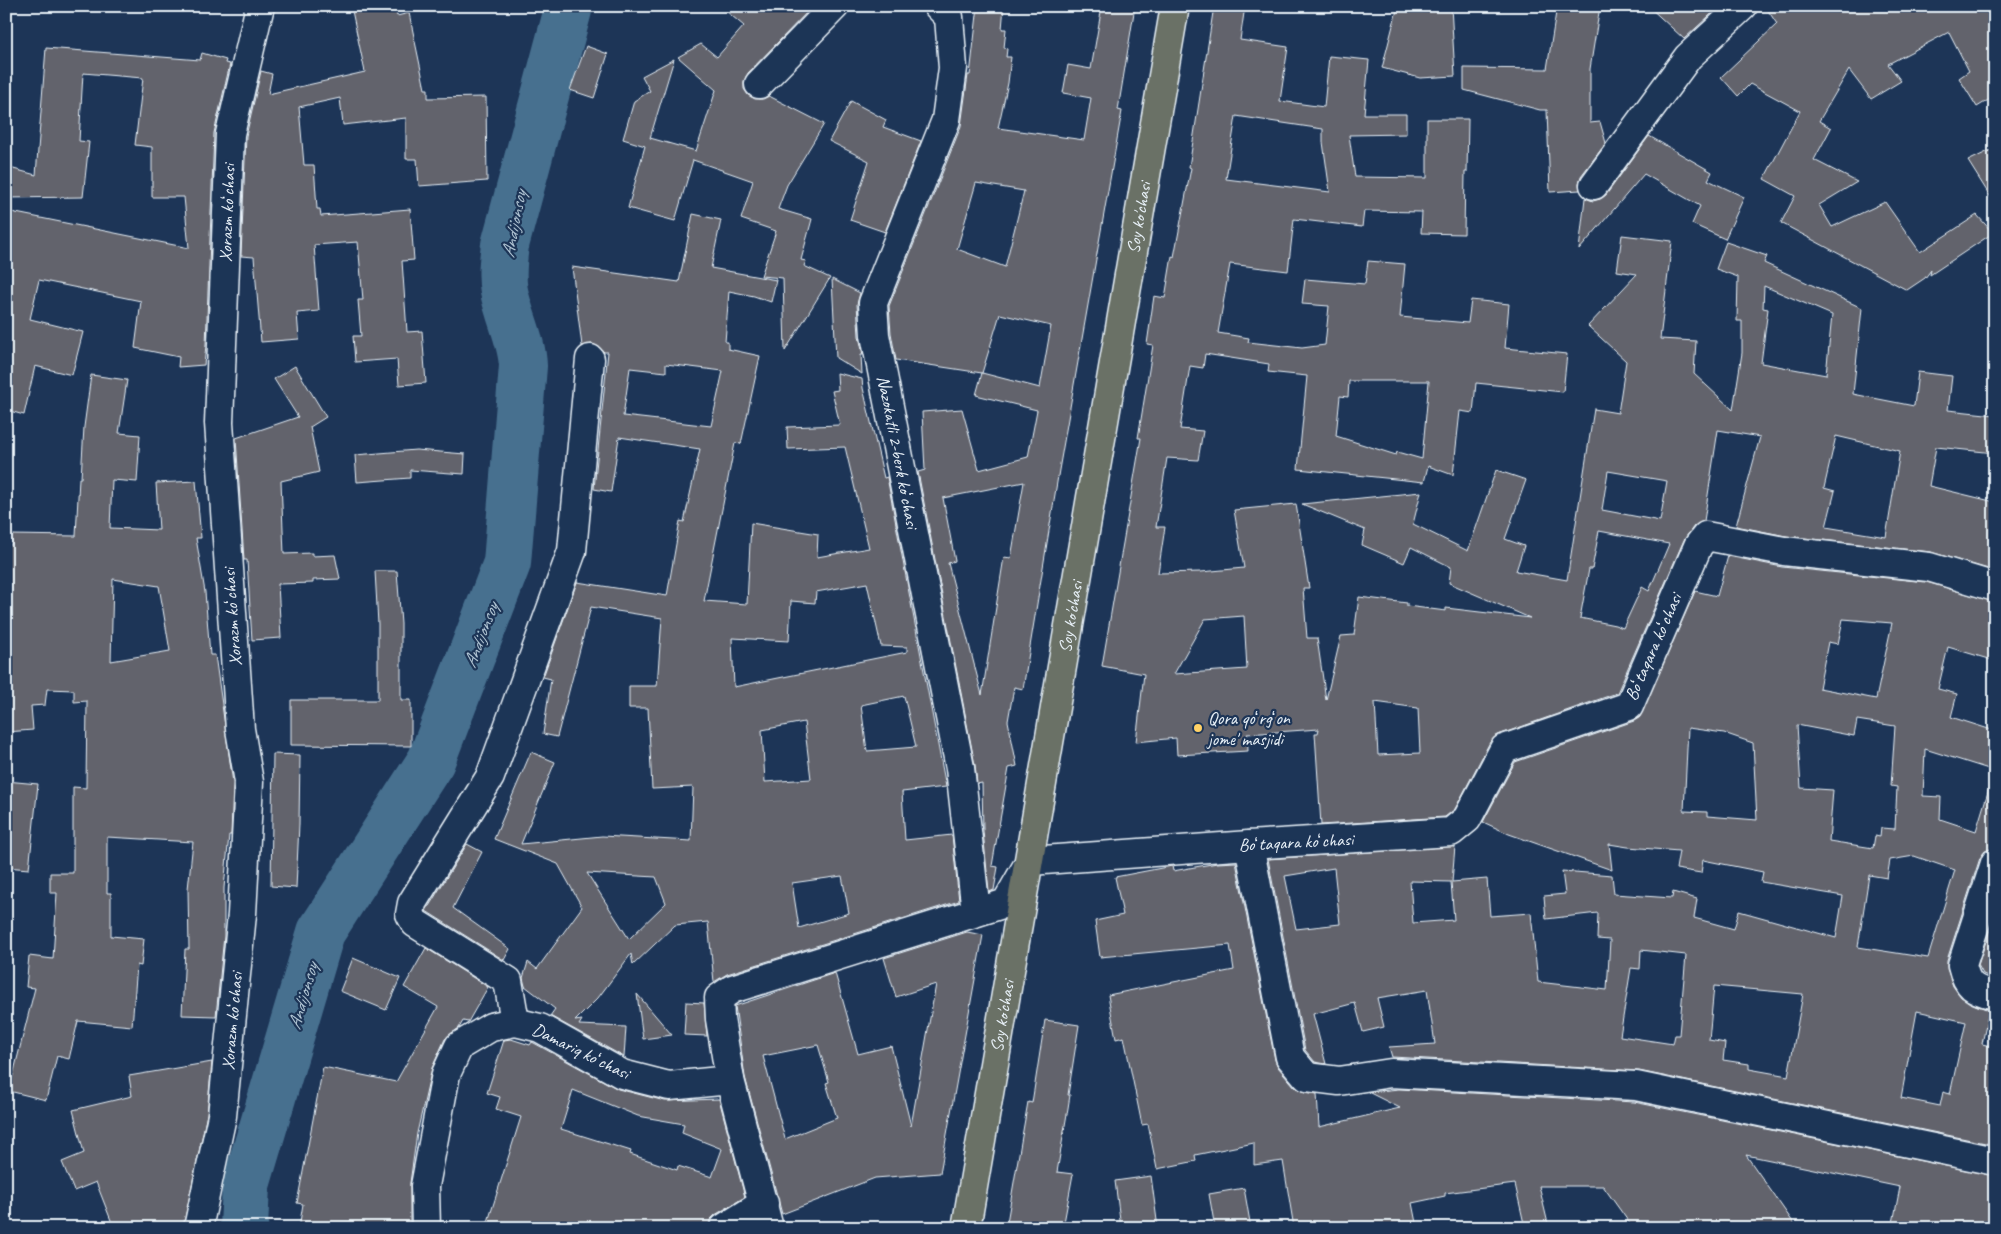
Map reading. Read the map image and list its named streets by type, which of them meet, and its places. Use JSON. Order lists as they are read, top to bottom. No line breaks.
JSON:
{"streets":{"main road":["Soy ko'chasi"],"street":["Xorazm koʻchasi","Nazokatli 2-berk koʻchasi","Boʻtaqara koʻchasi","Damariq koʻchasi"]},"crossings":[["Soy ko'chasi","Boʻtaqara koʻchasi"]],"water":["Andijonsoy"],"places":["Qora qoʻrgʻon jome' masjidi"]}
